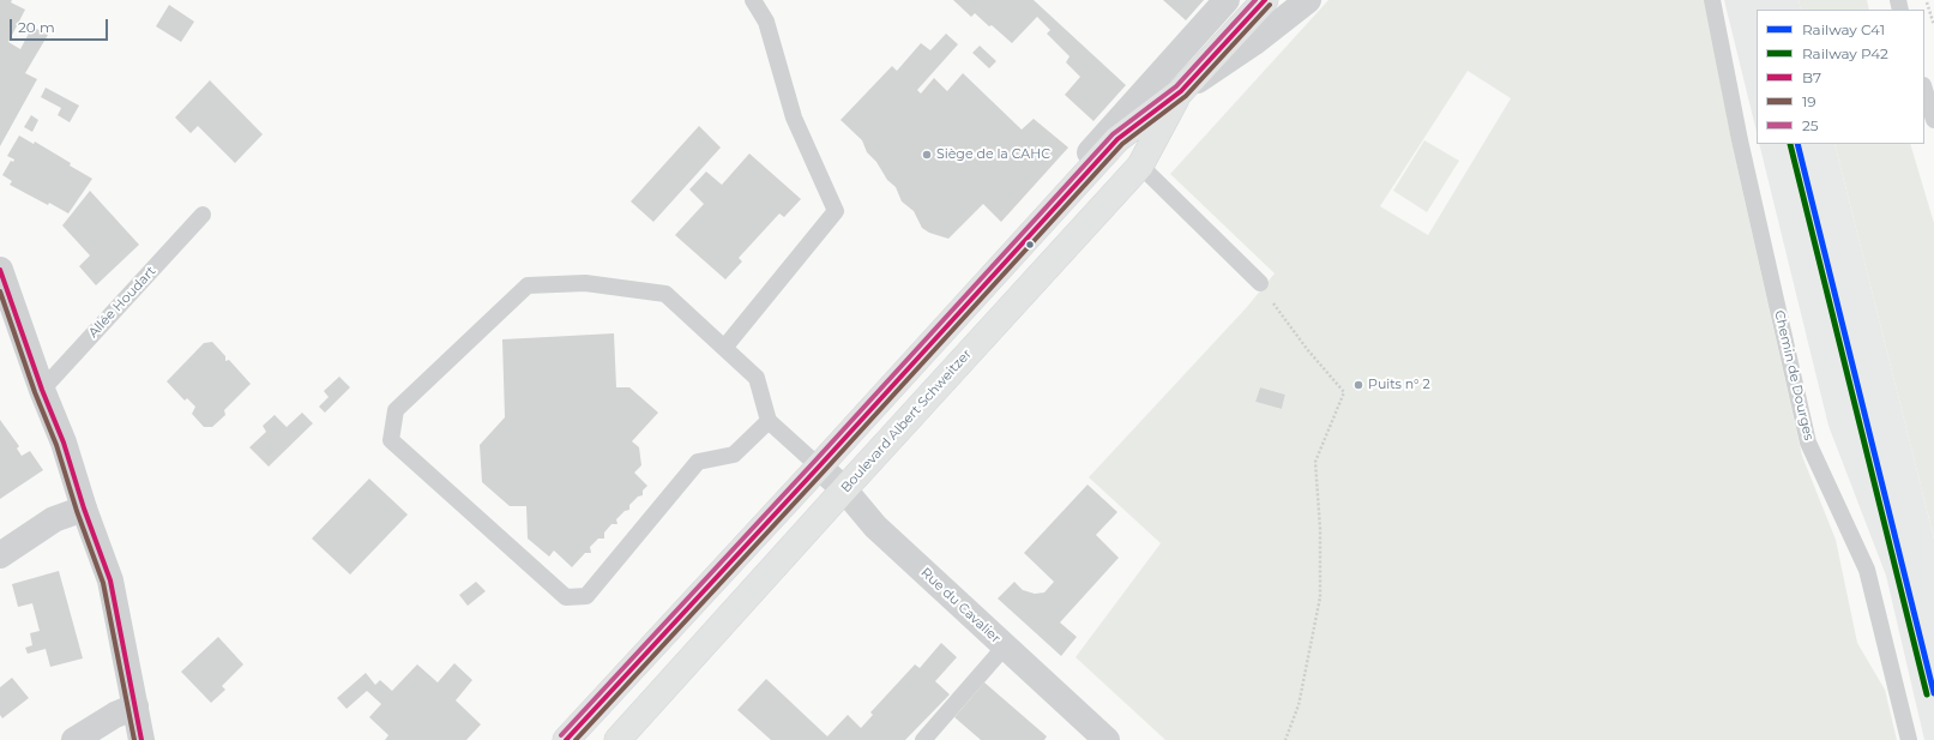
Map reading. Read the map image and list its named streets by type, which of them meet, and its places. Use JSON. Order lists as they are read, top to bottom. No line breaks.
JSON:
{"streets":{"main road":["Boulevard Albert Schweitzer"],"street":["Rue du Cavalier"],"lane":["Allée Houdart","Chemin de Dourges"]},"crossings":[["Boulevard Albert Schweitzer","Rue du Cavalier"]],"places":["Siège de la CAHC","Puits n° 2"],"lines":["transit line B7","transit line 25","transit line 19","rail line C41","rail line P42"],"legend":["Railway C41","Railway P42","B7","19","25"],"scale_bar":"20 m"}
